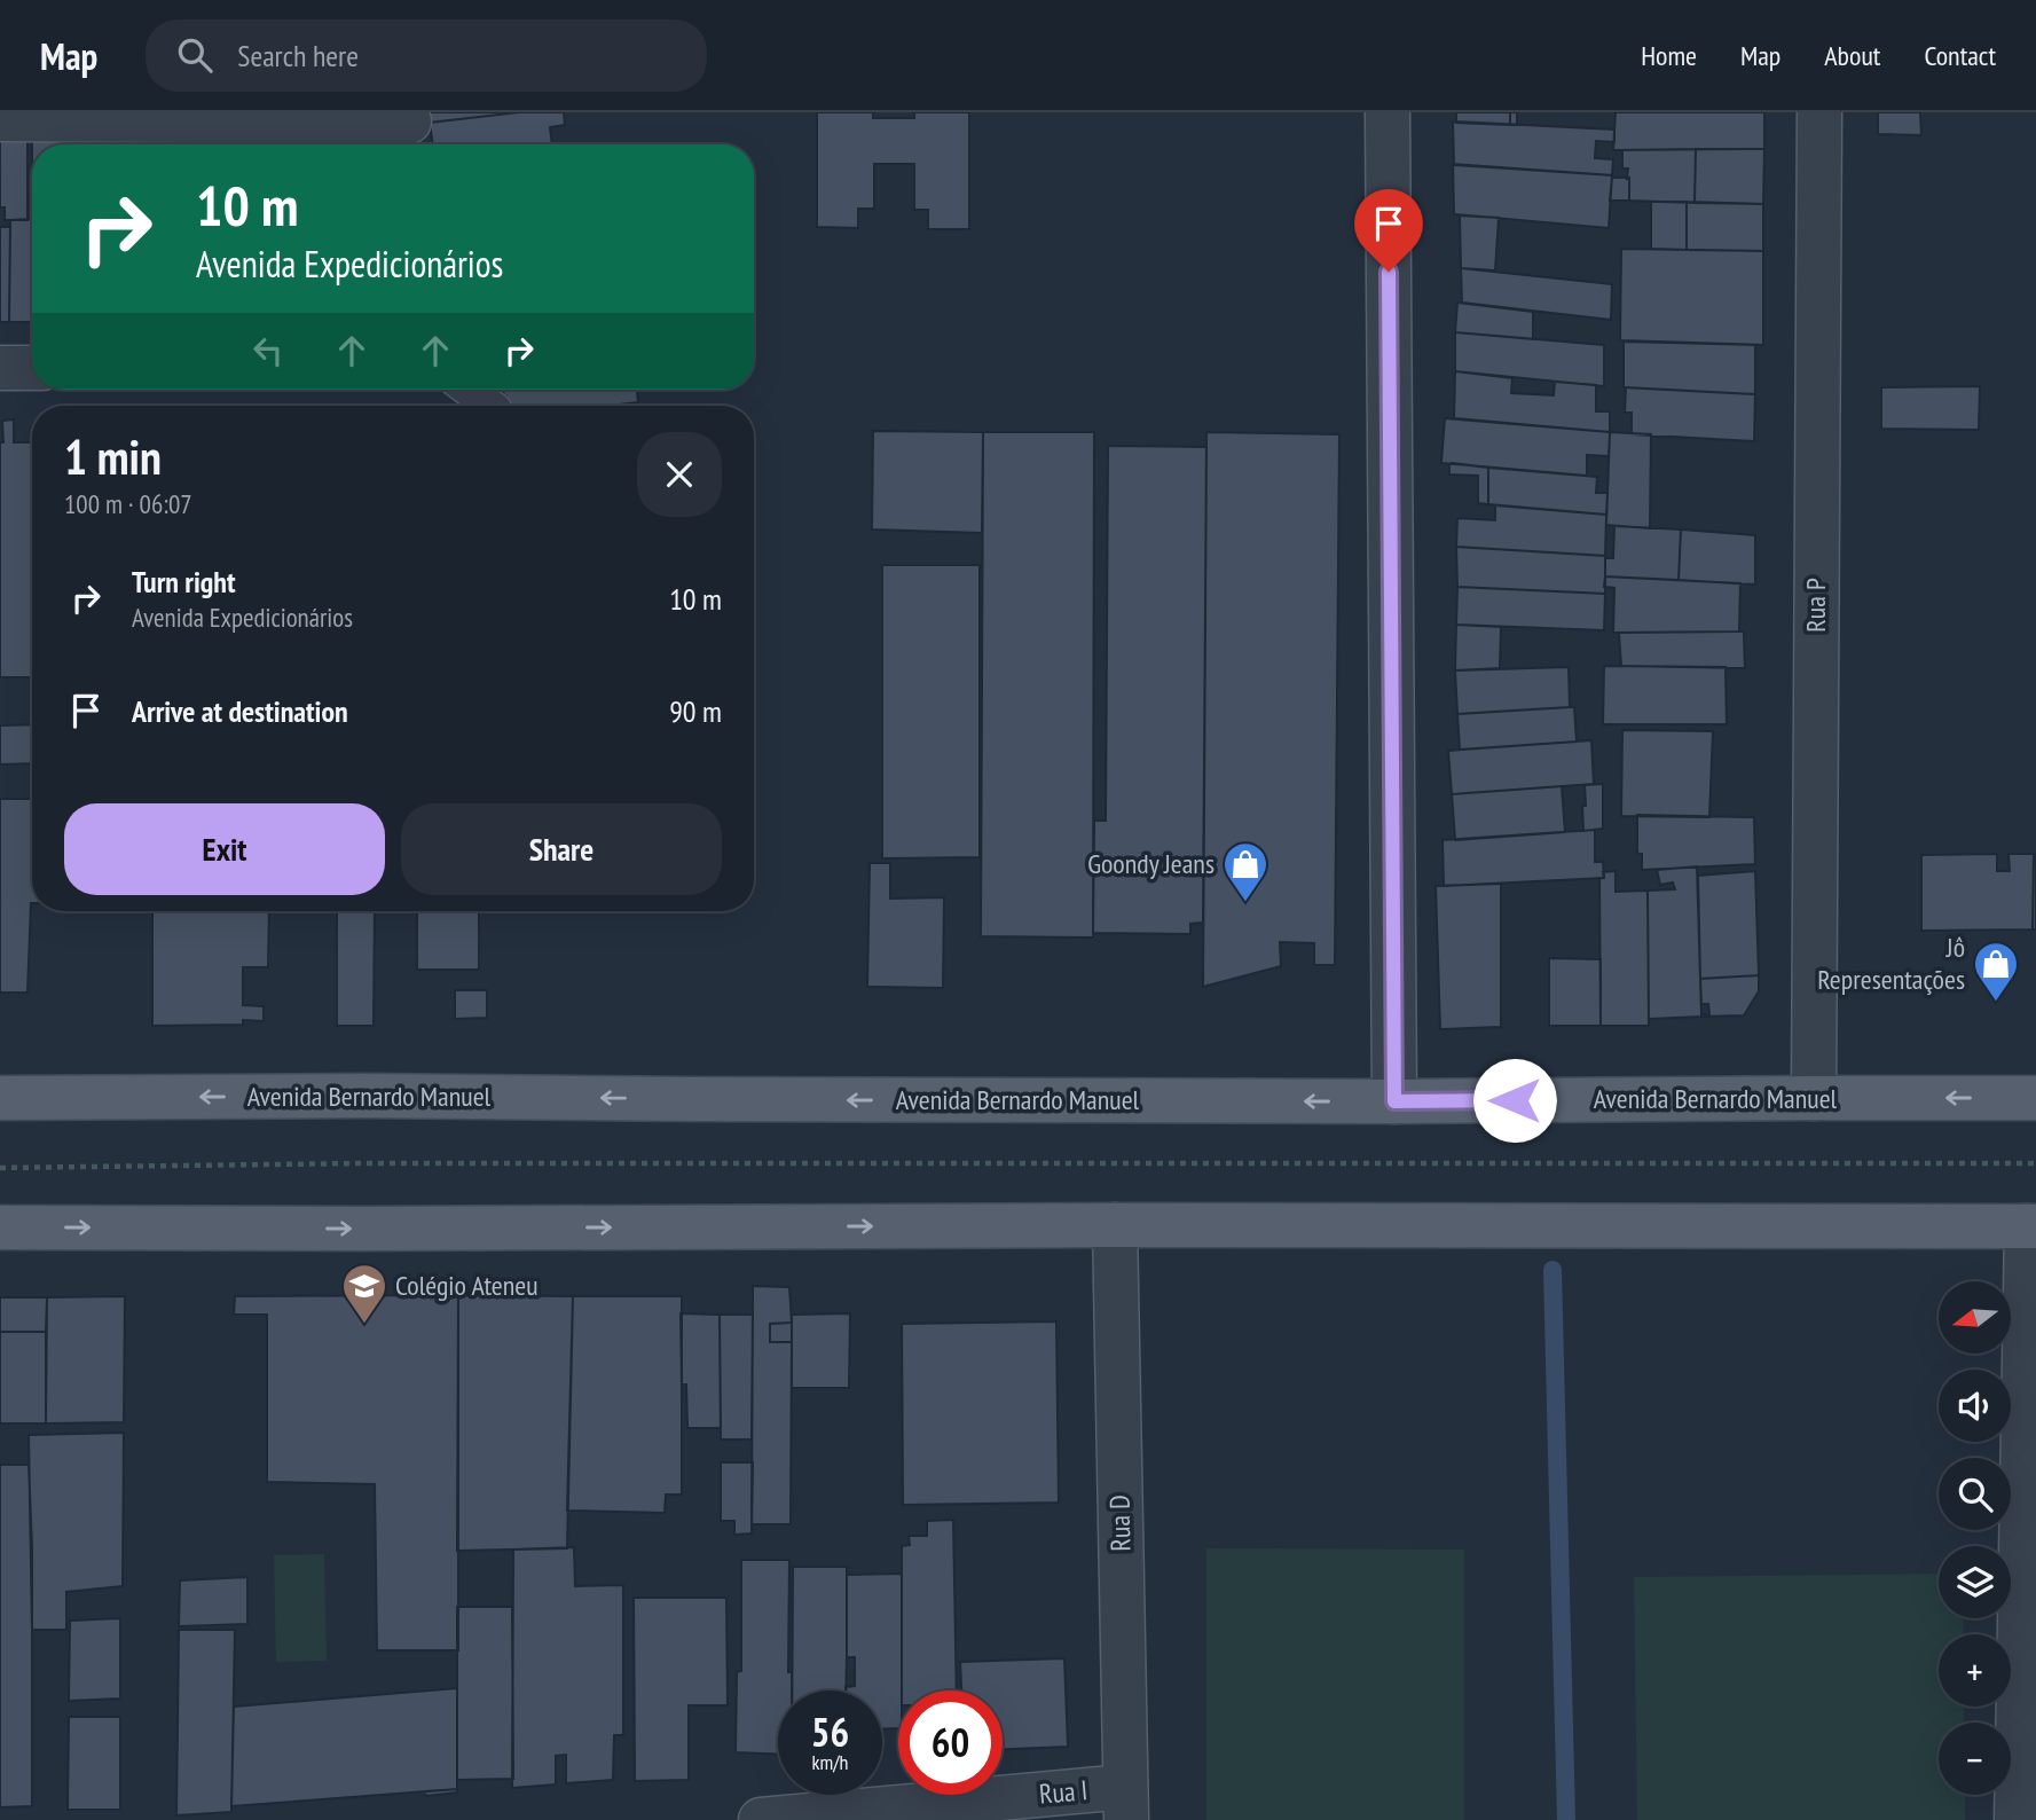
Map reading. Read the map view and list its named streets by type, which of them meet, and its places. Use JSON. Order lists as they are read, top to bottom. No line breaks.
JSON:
{"streets":{"main road":["Avenida Bernardo Manuel"],"street":["Rua P","Rua D","Rua I"]},"crossings":[["Rua P","Avenida Bernardo Manuel"],["Rua D","Rua I"]],"places":{"shop":["Goondy Jeans","Jô Representações"],"school or university":["Colégio Ateneu"]},"north":"left","page":{"header":"Map","search":"Search here","nav":["Home","Map","About","Contact"],"turn":["10 m","Avenida Expedicionários"],"heading":["1 min","100 m · 06:07"],"list":[{"name":"Turn right","note":"Avenida Expedicionários","value":"10 m"},{"name":"Arrive at destination","value":"90 m"}],"buttons":["Exit","Share"],"map_buttons":["+","−"],"speed":"56 km/h","limit":"60"}}
